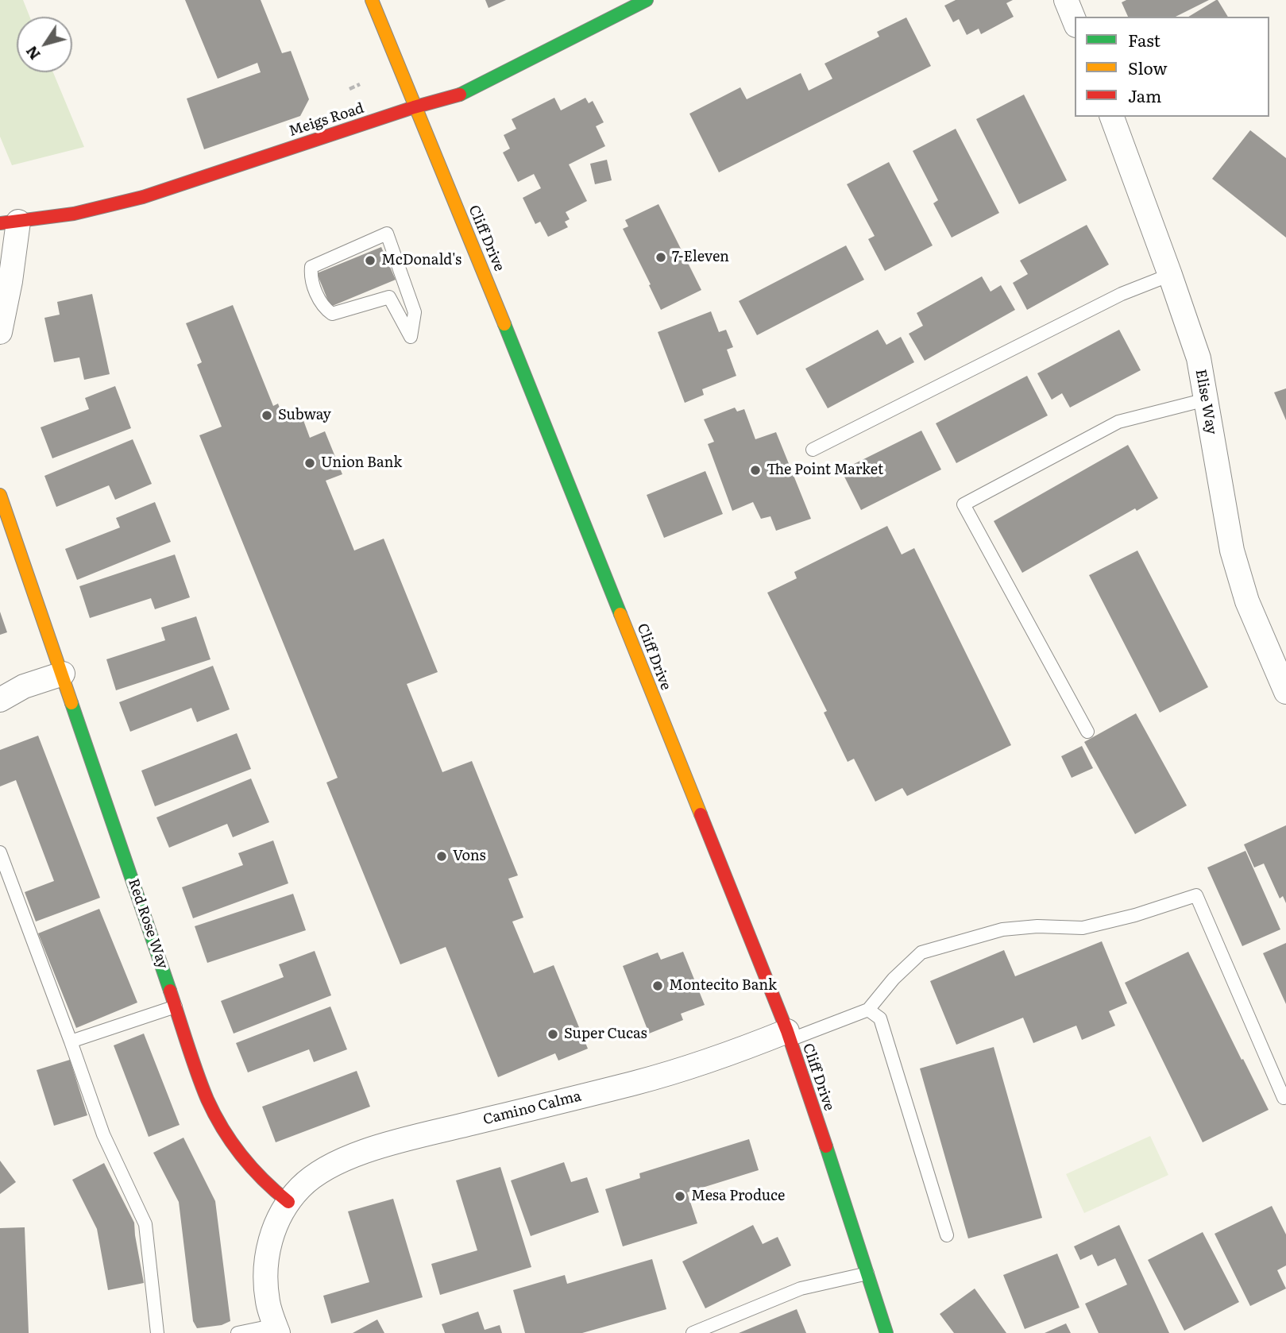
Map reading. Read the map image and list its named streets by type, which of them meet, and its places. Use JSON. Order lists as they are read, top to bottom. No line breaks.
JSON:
{"streets":{"main road":["Meigs Road","Cliff Drive","Red Rose Way"],"street":["Elise Way","Camino Calma"]},"crossings":[["Meigs Road","Cliff Drive"],["Cliff Drive","Camino Calma"],["Red Rose Way","Camino Calma"]],"places":["7-Eleven","McDonald's","Subway","Union Bank","The Point Market","Vons","Montecito Bank","Super Cucas","Mesa Produce"],"legend":["Fast","Slow","Jam"],"north":"bottom left"}
